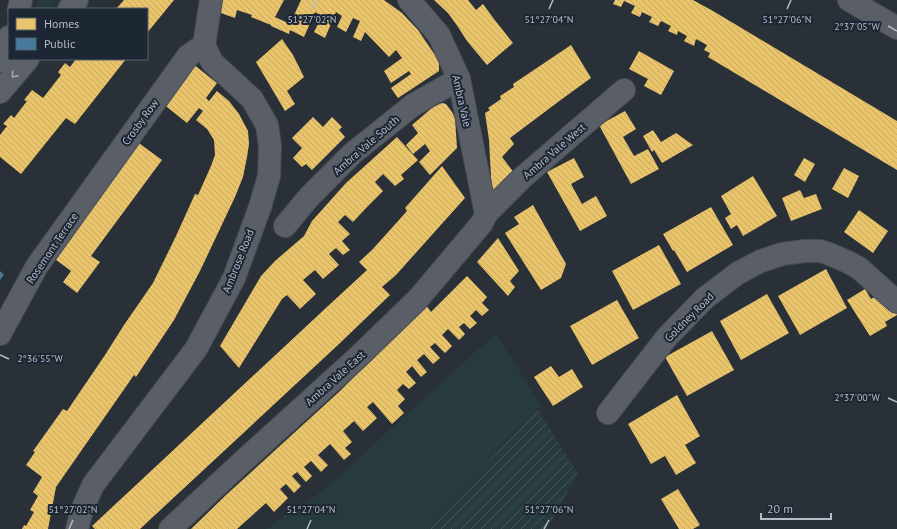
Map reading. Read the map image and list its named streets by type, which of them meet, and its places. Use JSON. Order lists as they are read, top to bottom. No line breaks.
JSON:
{"streets":{"street":["Ambra Vale","Crosby Row","Ambra Vale South","Ambra Vale West","Rosemont Terrace","Ambrose Road","Goldney Road","Ambra Vale East"]},"crossings":[["Ambra Vale","Ambra Vale South"],["Ambra Vale","Ambra Vale West"],["Ambra Vale","Ambra Vale East"],["Crosby Row","Rosemont Terrace"],["Crosby Row","Ambrose Road"],["Ambra Vale West","Ambra Vale East"]],"legend":["Homes","Public"],"scale_bar":"20 m","coordinates":["51°27'02\"N","51°27'04\"N","51°27'06\"N","2°37'05\"W","2°36'55\"W","2°37'00\"W"]}
